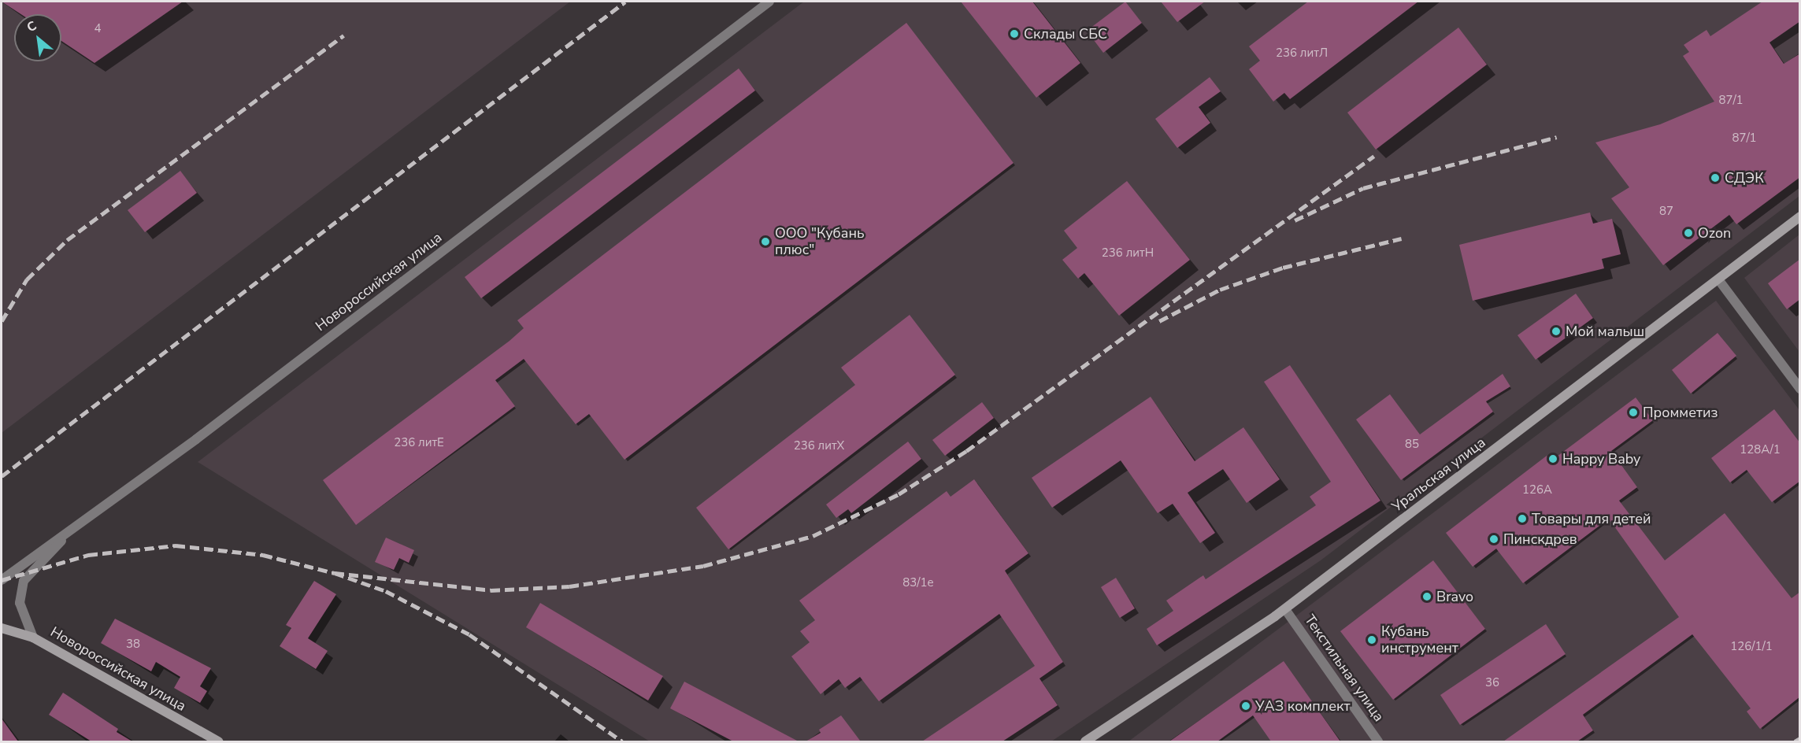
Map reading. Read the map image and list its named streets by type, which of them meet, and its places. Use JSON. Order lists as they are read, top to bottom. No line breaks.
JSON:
{"streets":{"main road":["Новороссийская улица","Уральская улица"],"street":["Текстильная улица"]},"crossings":[["Уральская улица","Текстильная улица"]],"places":["Склады СБС","СДЭК","Ozon","ООО \"Кубань плюс\"","Мой малыш","Промметиз","Happy Baby","Товары для детей","Пинскдрев","Bravo","Кубань инструмент","УАЗ комплект"],"house_numbers":["4","236 литЛ","87/1","87/1","87","236 литН","236 литЕ","85","236 литХ","128А/1","126А","83/1е","38","126/1/1","36"],"north":"top left"}
